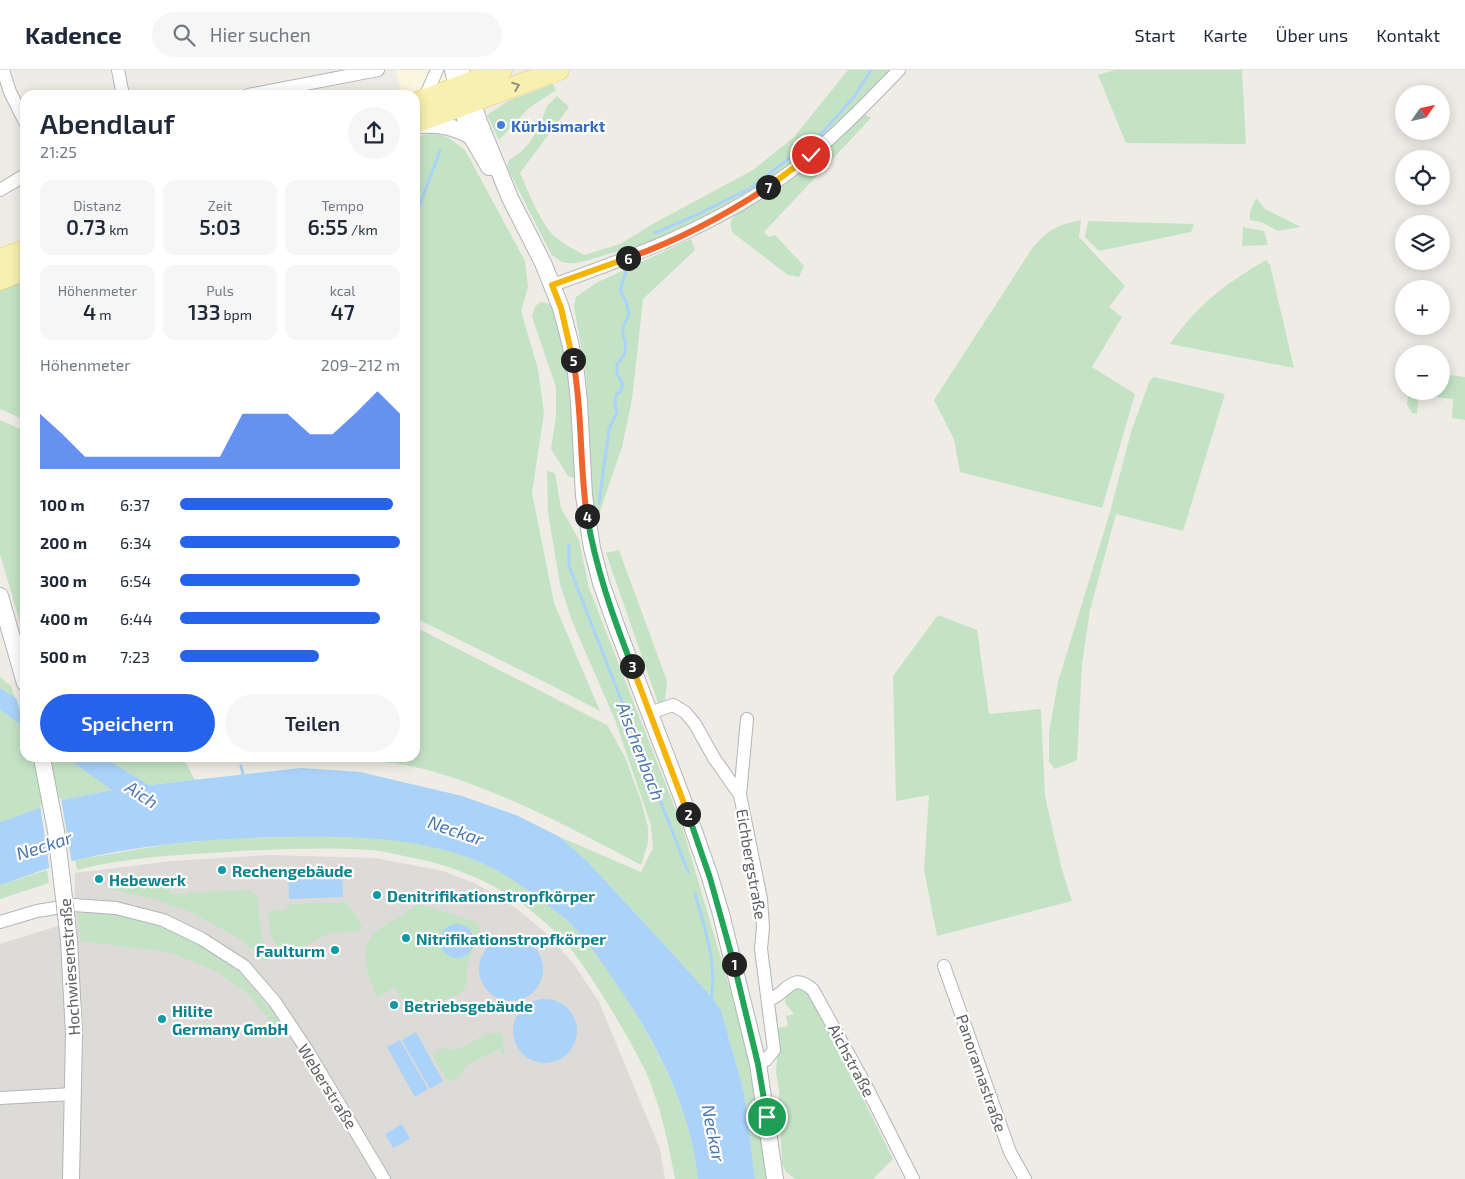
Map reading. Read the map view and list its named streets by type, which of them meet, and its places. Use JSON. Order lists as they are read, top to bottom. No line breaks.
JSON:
{"streets":{"street":["Eichbergstraße","Hochwiesenstraße","Aichstraße","Panoramastraße","Weberstraße"]},"crossings":[["Eichbergstraße","Aichstraße"]],"water":["Aischenbach","Aich","Neckar"],"places":["Kürbismarkt","Rechengebäude","Hebewerk","Denitrifikationstropfkörper","Nitrifikationstropfkörper","Faulturm","Betriebsgebäude","Hilite Germany GmbH"],"north":"top right","page":{"header":"Kadence","search":"Hier suchen","nav":["Start","Karte","Über uns","Kontakt"],"map_buttons":["+","−"],"heading":["Abendlauf","21:25"],"pins":["7","6","5","4","3","2","1"],"stats":[["Distanz","0.73 km"],["Zeit","5:03"],["Tempo","6:55 /km"],["Höhenmeter","4 m"],["Puls","133 bpm"],["kcal","47"]],"chart":["Höhenmeter","209–212 m"],"list":[{"name":"100 m","note":"6:37"},{"name":"200 m","note":"6:34"},{"name":"300 m","note":"6:54"},{"name":"400 m","note":"6:44"},{"name":"500 m","note":"7:23"}],"buttons":["Speichern","Teilen"]}}
